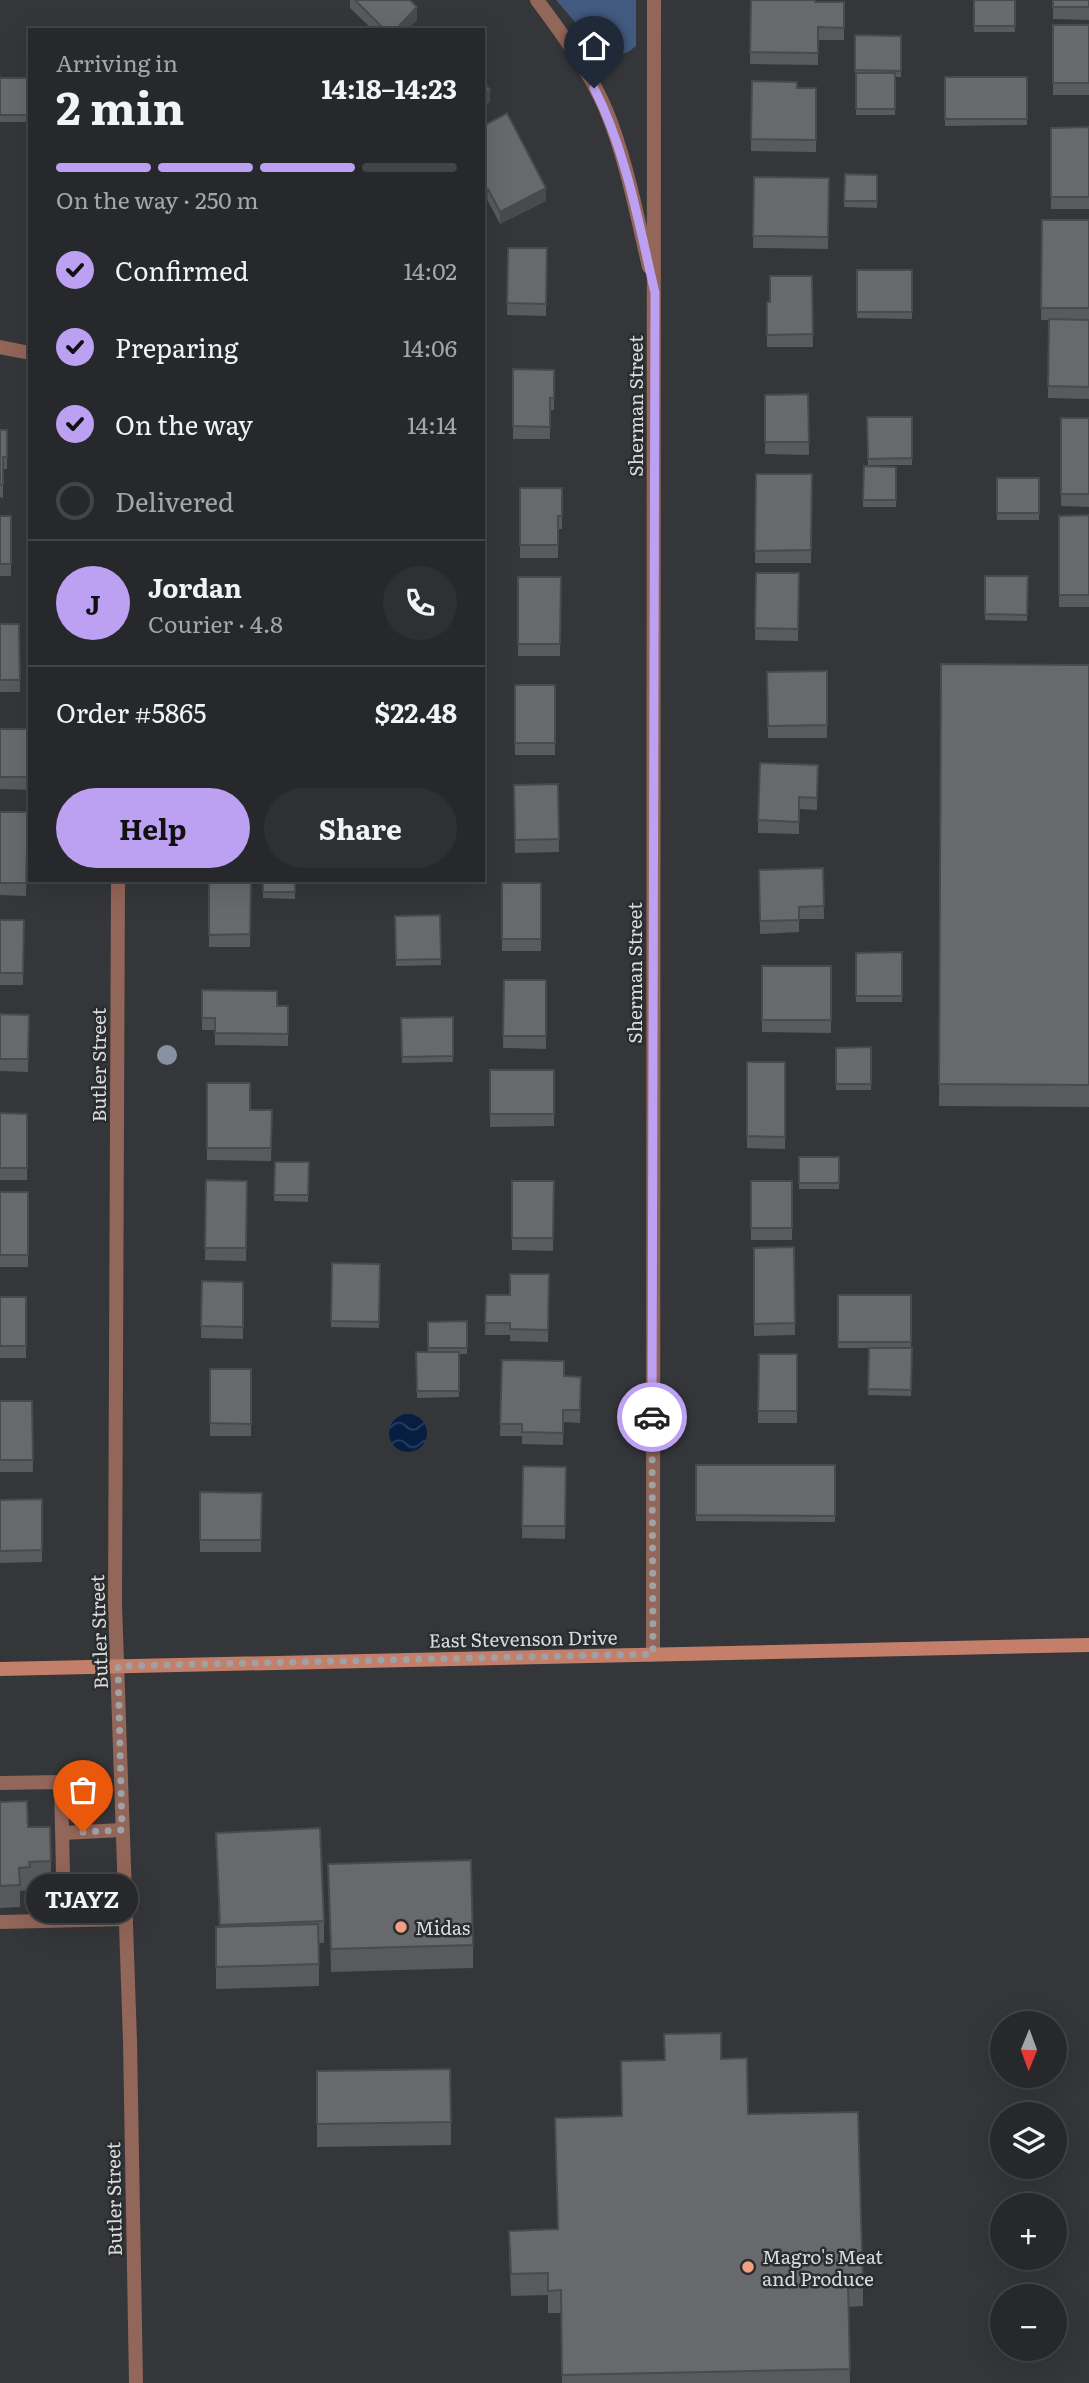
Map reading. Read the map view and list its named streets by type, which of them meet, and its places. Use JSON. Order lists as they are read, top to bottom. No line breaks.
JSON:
{"streets":{"main road":["East Stevenson Drive"],"street":["Sherman Street","Butler Street"]},"crossings":[["Sherman Street","East Stevenson Drive"],["Butler Street","East Stevenson Drive"]],"places":["TJAYZ","Midas","Magro's Meat and Produce"],"north":"bottom","page":{"heading":["2 min","Arriving in","14:18–14:23"],"panel":["Jordan","Courier · 4.8","Order #5865","$22.48"],"bar":"On the way · 250 m","list":[["Confirmed","14:02"],["Preparing","14:06"],["On the way","14:14"],"Delivered"],"round":"J","buttons":["Help","Share"],"bubble":"TJAYZ","map_buttons":["+","−"]}}
